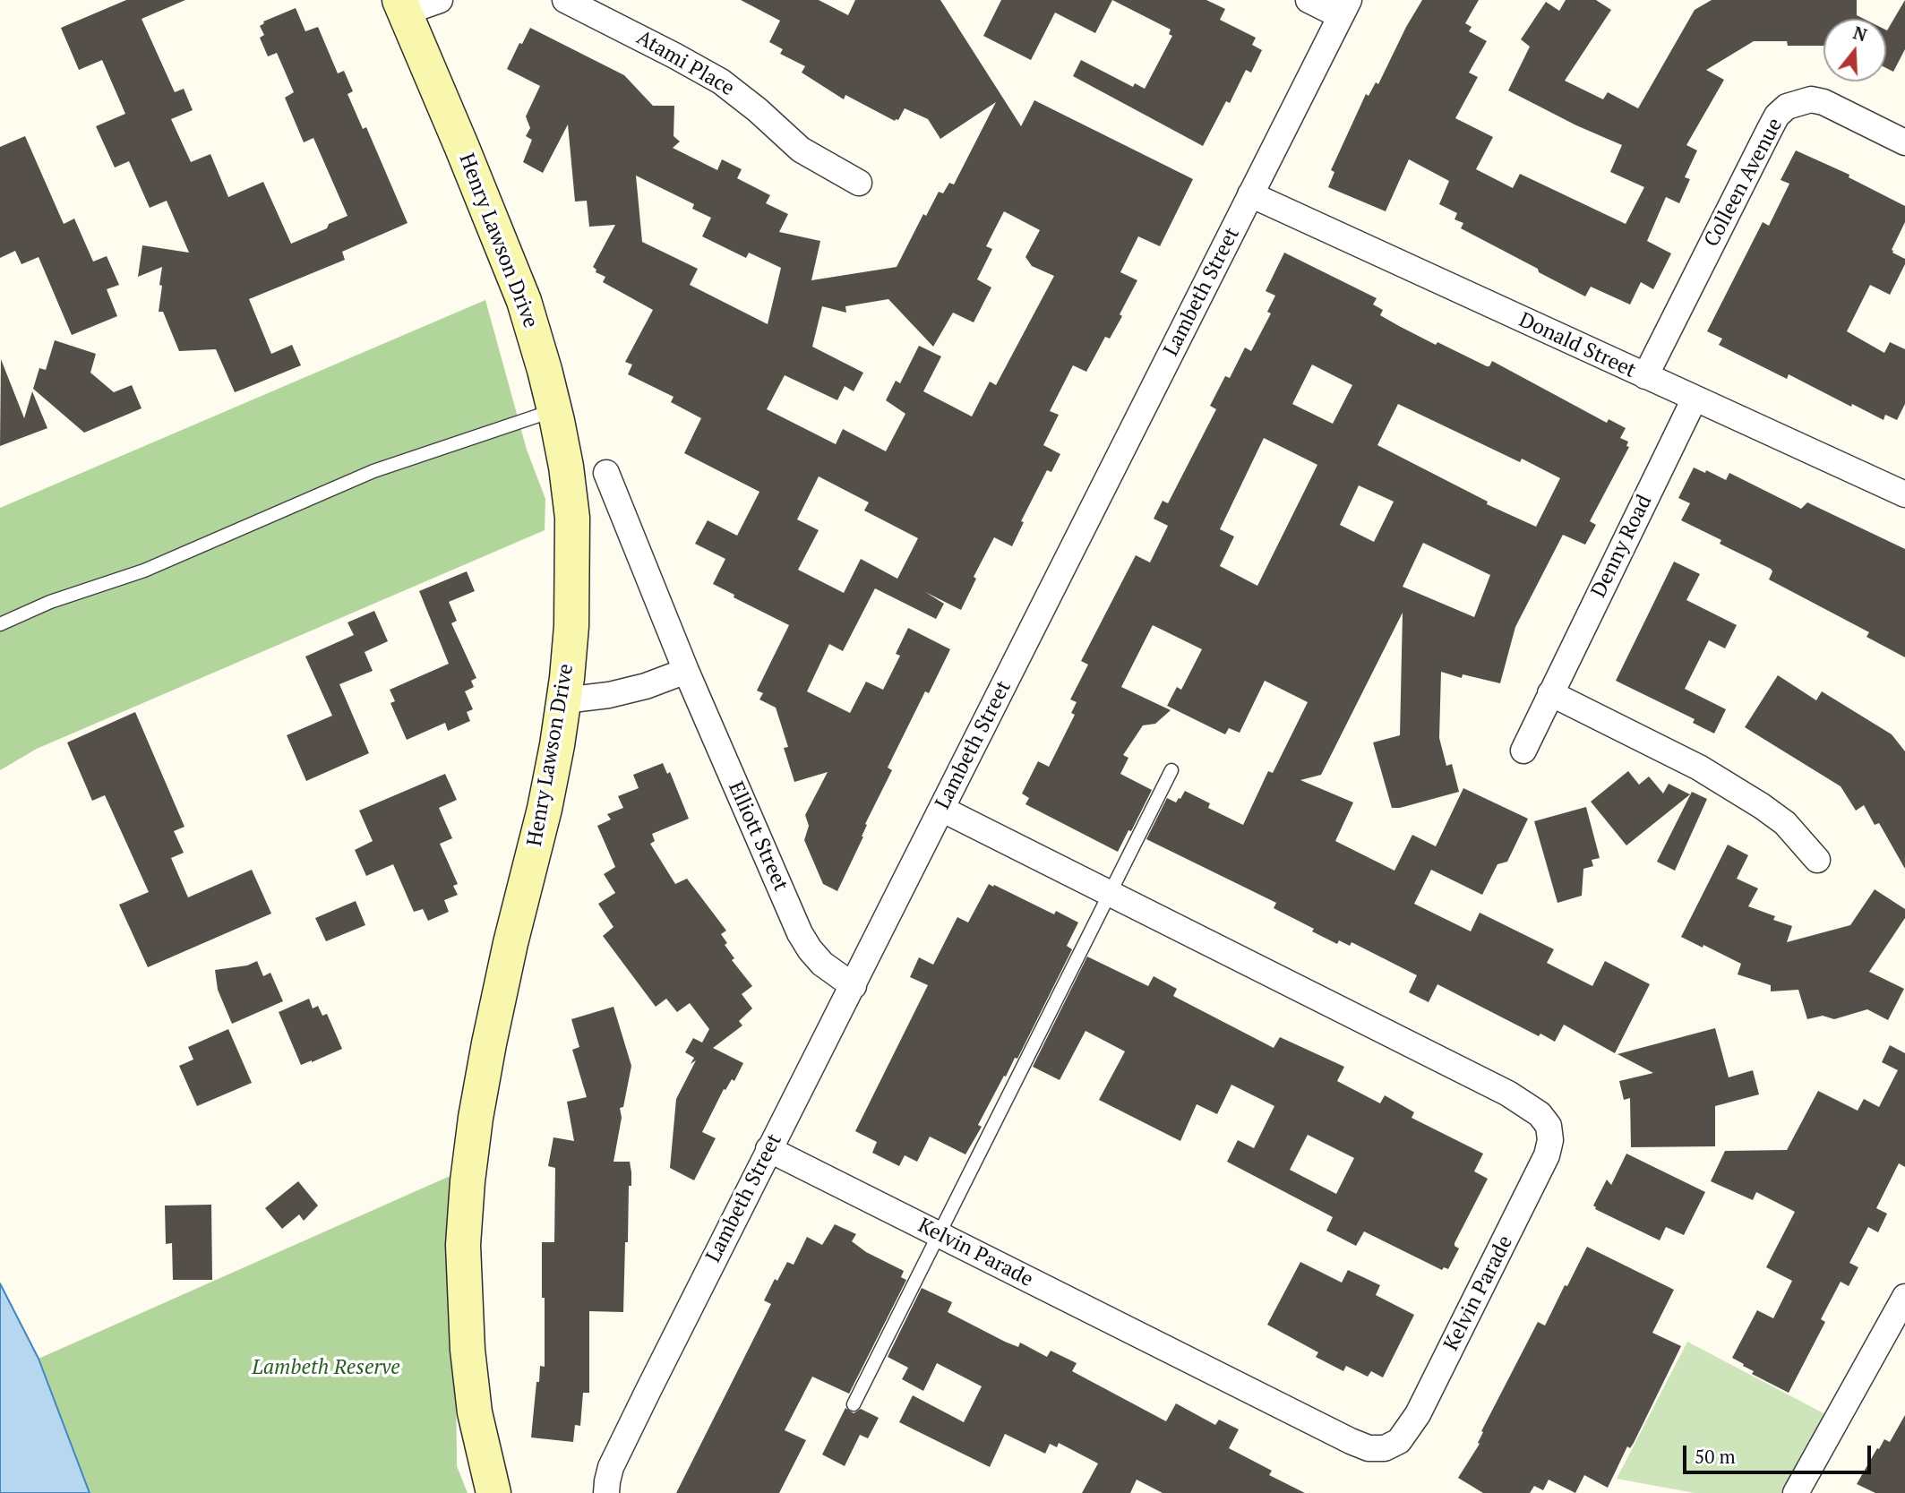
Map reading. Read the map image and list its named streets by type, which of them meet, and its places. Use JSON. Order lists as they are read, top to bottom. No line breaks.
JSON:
{"streets":{"main road":["Henry Lawson Drive"],"street":["Atami Place","Colleen Avenue","Lambeth Street","Donald Street","Denny Road","Elliott Street","Kelvin Parade"]},"crossings":[["Colleen Avenue","Donald Street"],["Lambeth Street","Donald Street"],["Lambeth Street","Elliott Street"],["Lambeth Street","Kelvin Parade"],["Donald Street","Denny Road"]],"parks":["Lambeth Reserve"],"scale_bar":"50 m","north":"top"}
